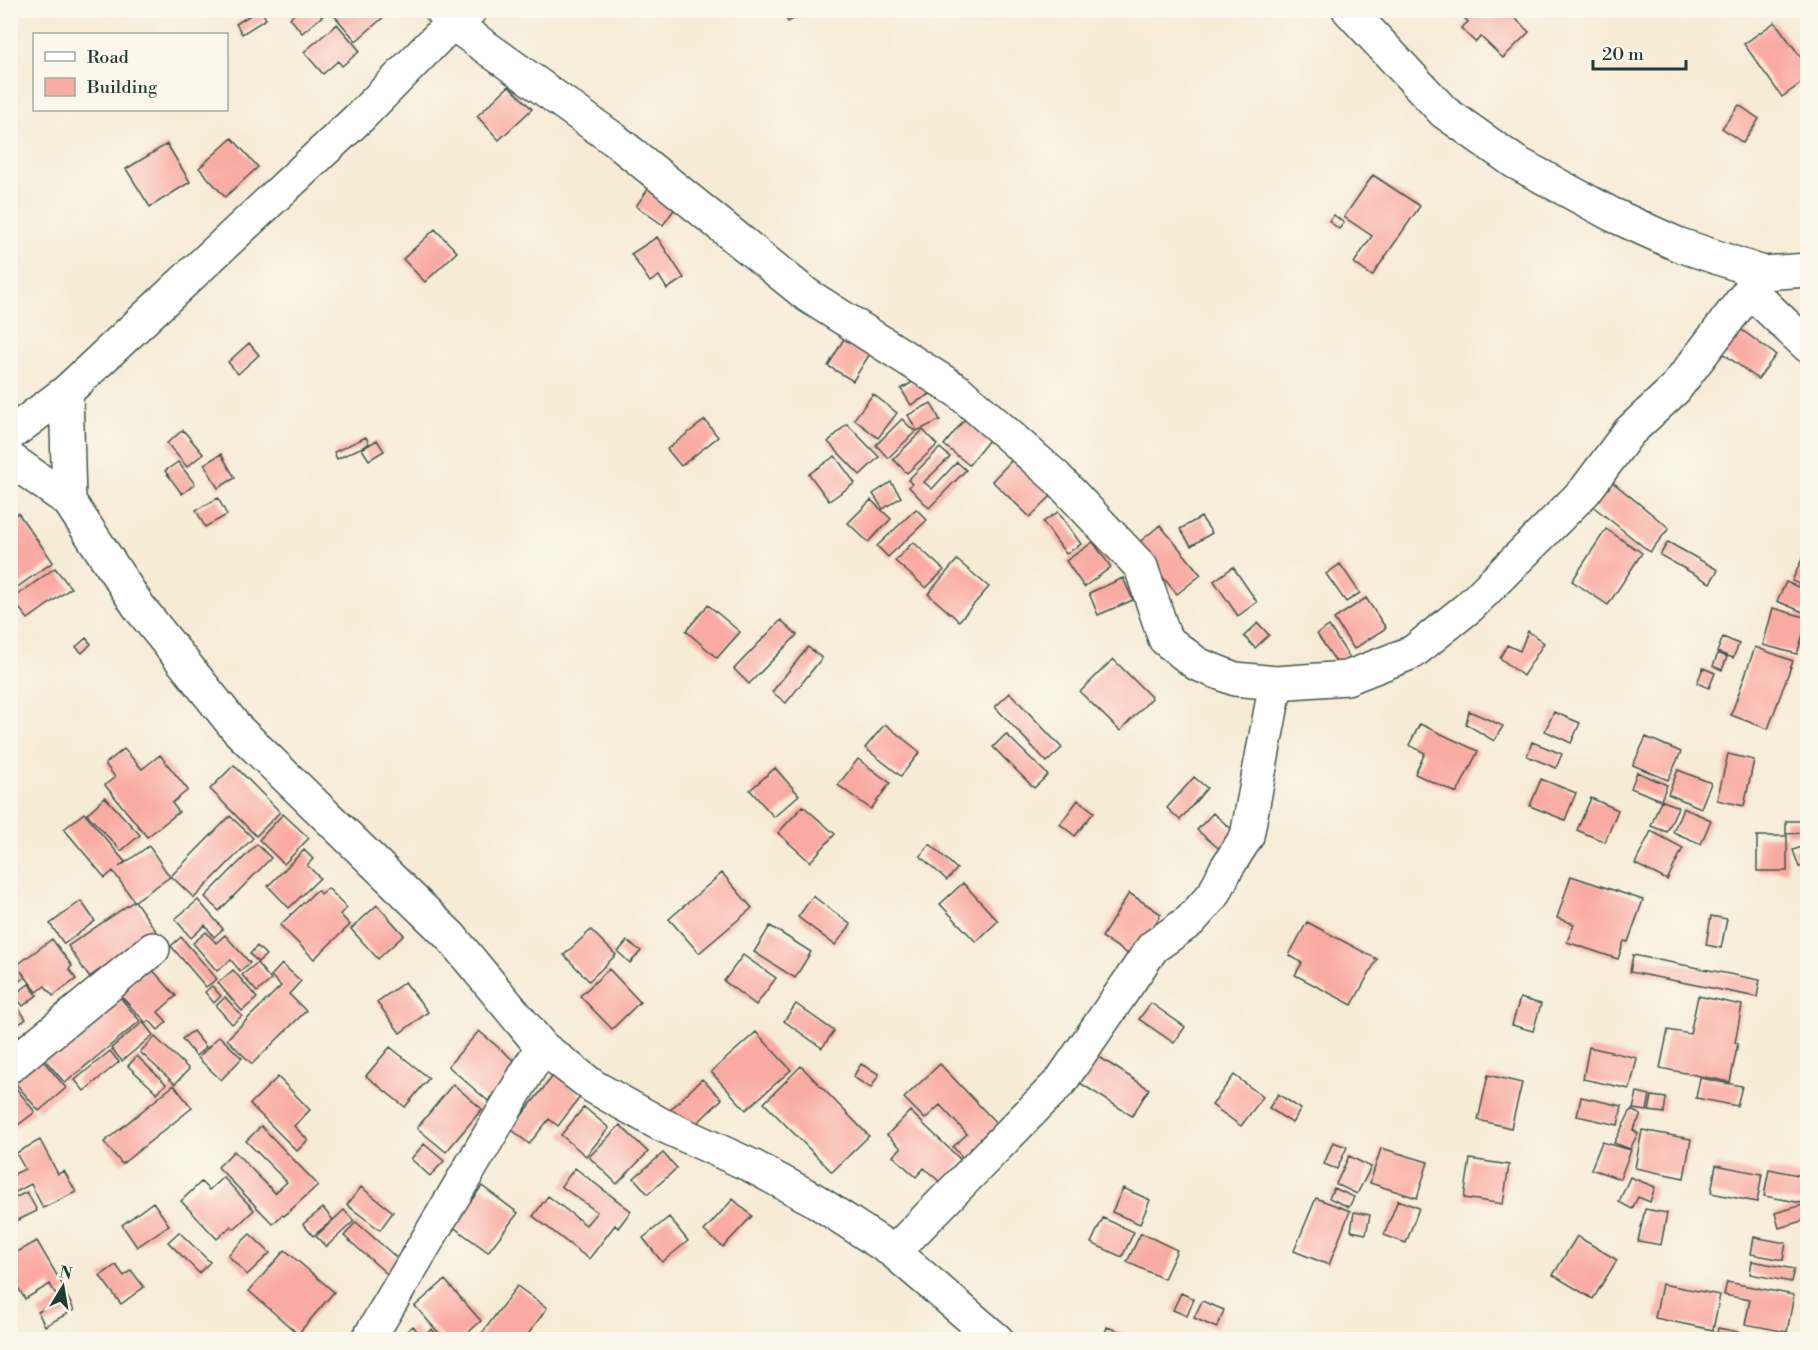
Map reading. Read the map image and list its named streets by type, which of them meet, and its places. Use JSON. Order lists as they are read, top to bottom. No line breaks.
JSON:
{"legend":["Road","Building"],"scale_bar":"20 m","north":"top"}
